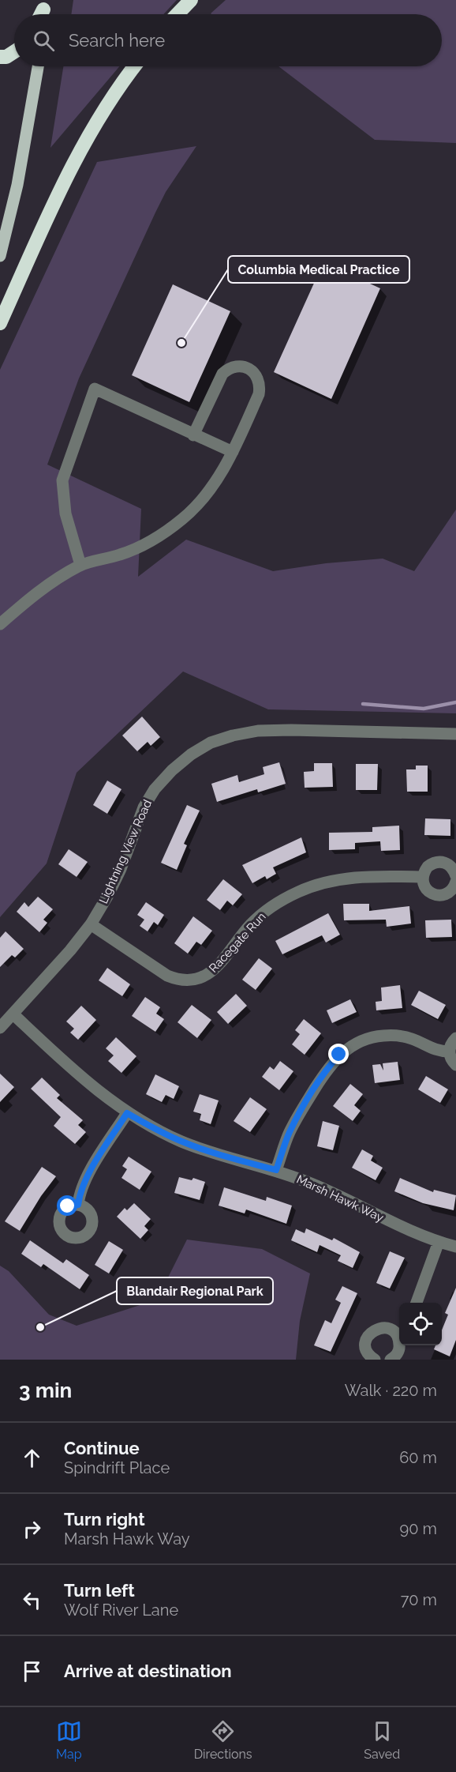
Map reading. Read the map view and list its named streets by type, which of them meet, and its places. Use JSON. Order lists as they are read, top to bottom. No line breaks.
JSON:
{"streets":{"street":["Lightning View Road","Racegate Run","Marsh Hawk Way"]},"crossings":[["Lightning View Road","Racegate Run"],["Lightning View Road","Marsh Hawk Way"]],"places":["Columbia Medical Practice","Blandair Regional Park"],"page":{"search":"Search here","heading":["3 min","Walk · 220 m"],"list":[["Continue","Spindrift Place","60 m"],["Turn right","Marsh Hawk Way","90 m"],["Turn left","Wolf River Lane","70 m"],"Arrive at destination"],"nav":["Map","Directions","Saved"]}}
